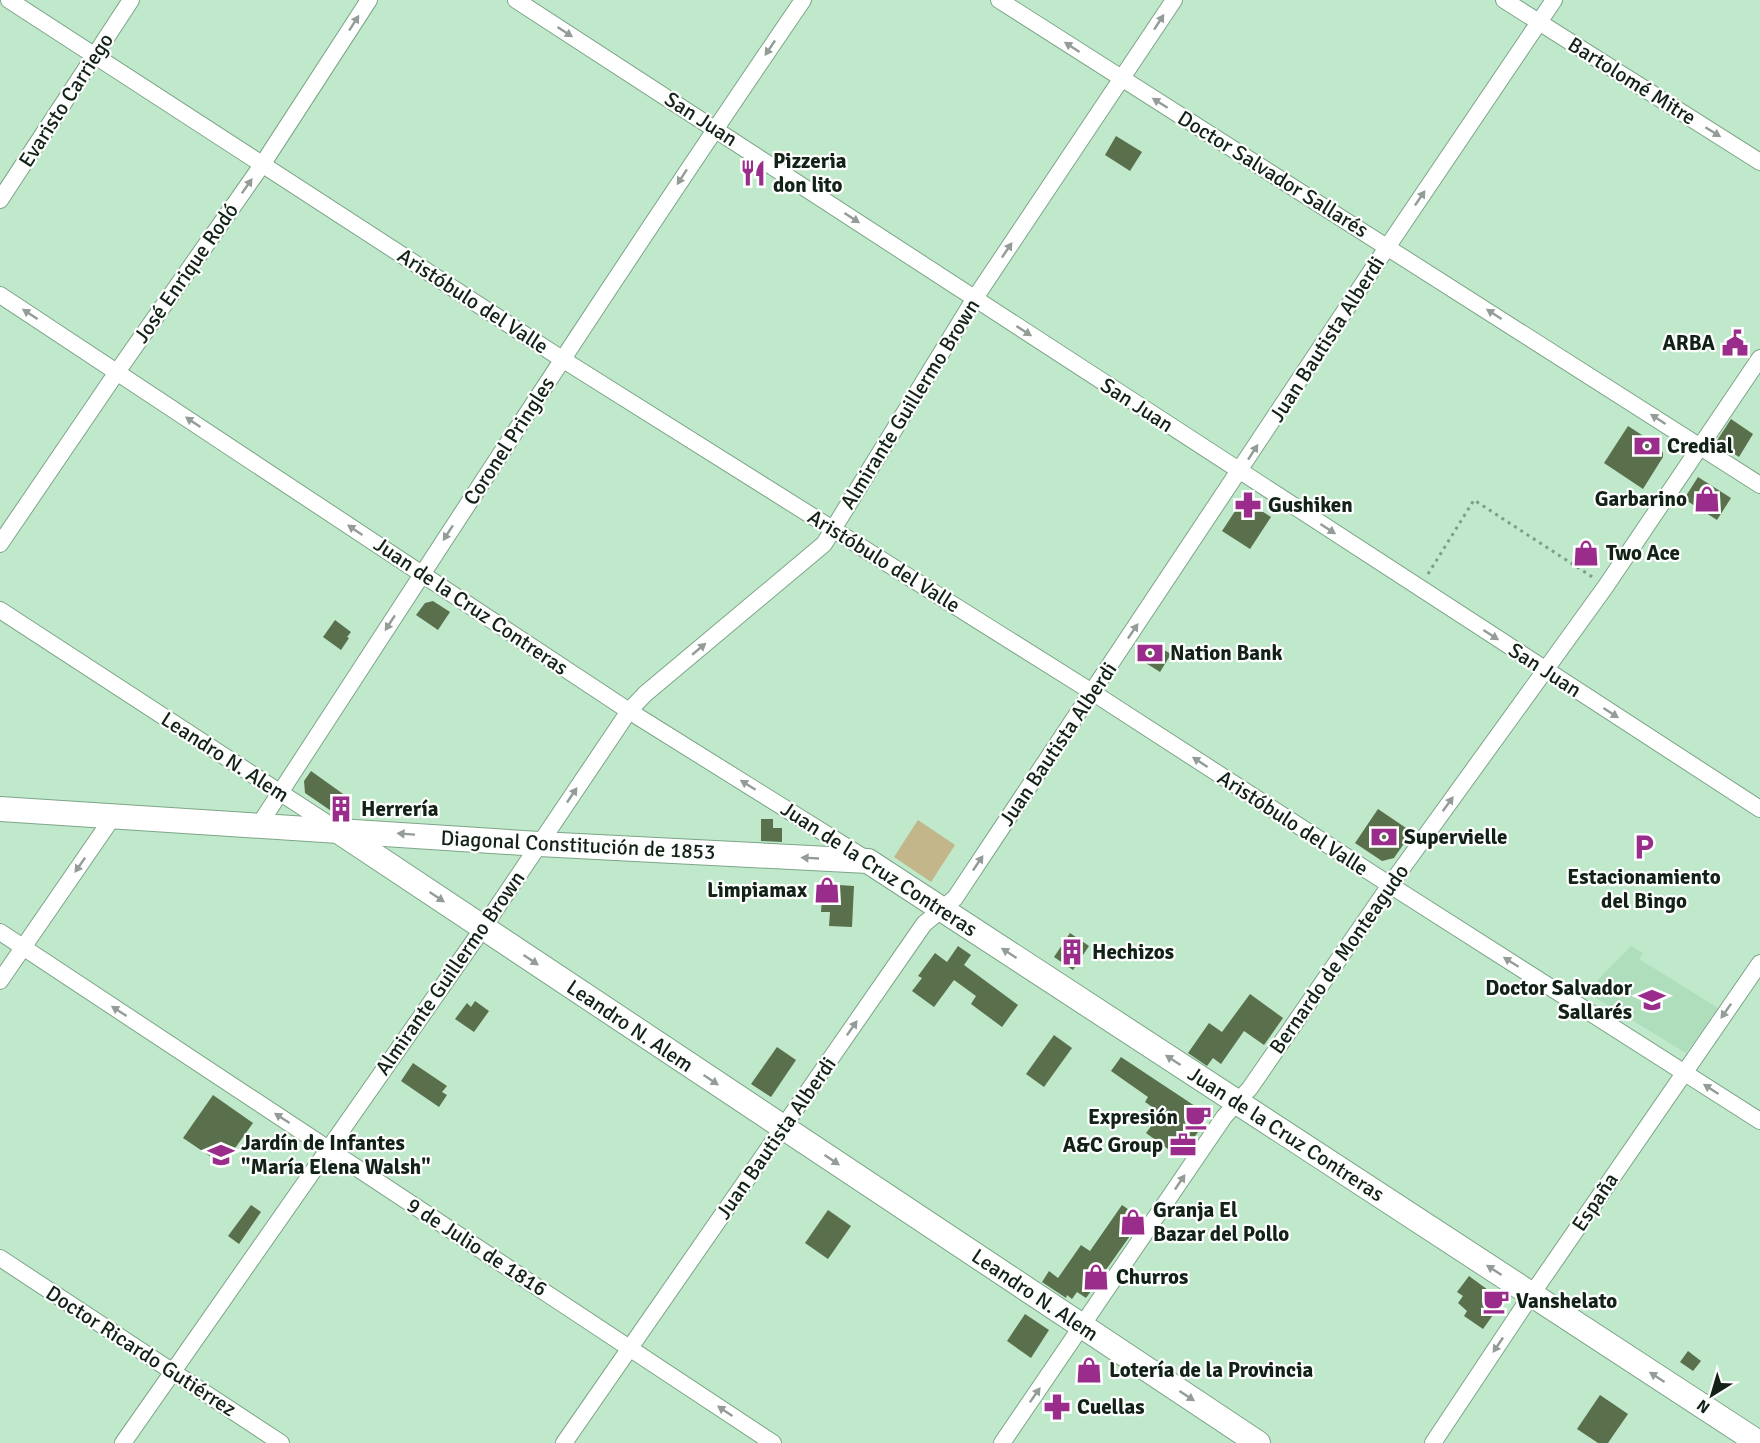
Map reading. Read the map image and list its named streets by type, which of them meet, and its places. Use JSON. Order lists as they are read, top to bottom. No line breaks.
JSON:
{"streets":{"main road":["Juan de la Cruz Contreras","Leandro N. Alem","Diagonal Constitución de 1853"],"street":["Bartolomé Mitre","Evaristo Carriego","San Juan","Doctor Salvador Sallarés","José Enrique Rodó","Aristóbulo del Valle","Juan Bautista Alberdi","Almirante Guillermo Brown","Coronel Pringles","Bernardo de Monteagudo","España","9 de Julio de 1816","Doctor Ricardo Gutiérrez"]},"crossings":[["Bartolomé Mitre","Juan Bautista Alberdi"],["Evaristo Carriego","Aristóbulo del Valle"],["San Juan","Juan Bautista Alberdi"],["San Juan","Almirante Guillermo Brown"],["San Juan","Coronel Pringles"],["San Juan","Bernardo de Monteagudo"],["Doctor Salvador Sallarés","Juan Bautista Alberdi"],["Doctor Salvador Sallarés","Almirante Guillermo Brown"],["Doctor Salvador Sallarés","Bernardo de Monteagudo"],["José Enrique Rodó","Aristóbulo del Valle"],["José Enrique Rodó","Juan de la Cruz Contreras"],["Aristóbulo del Valle","Juan Bautista Alberdi"],["Aristóbulo del Valle","Almirante Guillermo Brown"],["Aristóbulo del Valle","Coronel Pringles"],["Aristóbulo del Valle","Bernardo de Monteagudo"],["Aristóbulo del Valle","España"],["Juan Bautista Alberdi","Juan de la Cruz Contreras"],["Juan Bautista Alberdi","Leandro N. Alem"],["Juan Bautista Alberdi","9 de Julio de 1816"],["Almirante Guillermo Brown","Juan de la Cruz Contreras"],["Almirante Guillermo Brown","Leandro N. Alem"],["Almirante Guillermo Brown","Diagonal Constitución de 1853"],["Almirante Guillermo Brown","9 de Julio de 1816"],["Almirante Guillermo Brown","Doctor Ricardo Gutiérrez"],["Coronel Pringles","Juan de la Cruz Contreras"],["Coronel Pringles","Leandro N. Alem"],["Coronel Pringles","Diagonal Constitución de 1853"],["Juan de la Cruz Contreras","Diagonal Constitución de 1853"],["Juan de la Cruz Contreras","Bernardo de Monteagudo"],["Juan de la Cruz Contreras","España"],["Leandro N. Alem","Diagonal Constitución de 1853"],["Leandro N. Alem","Bernardo de Monteagudo"]],"one_way":["Bartolomé Mitre","San Juan","Doctor Salvador Sallarés","José Enrique Rodó","Aristóbulo del Valle","Juan Bautista Alberdi","Almirante Guillermo Brown","Coronel Pringles","Juan de la Cruz Contreras","Leandro N. Alem","Diagonal Constitución de 1853","Bernardo de Monteagudo","España","9 de Julio de 1816"],"places":{"restaurant":["Pizzeria don lito"],"public building":["ARBA"],"bank":["Credial","Nation Bank","Supervielle"],"shop":["Garbarino","Two Ace","Limpiamax","Granja El Bazar del Pollo","Churros","Lotería de la Provincia"],"pharmacy":["Gushiken","Cuellas"],"building":["Herrería","Hechizos"],"parking":["Estacionamiento del Bingo"],"school or university":["Doctor Salvador Sallarés","Jardín de Infantes \"María Elena Walsh\""],"cafe":["Expresión","Vanshelato"],"office":["A&C Group"]},"north":"bottom left"}
